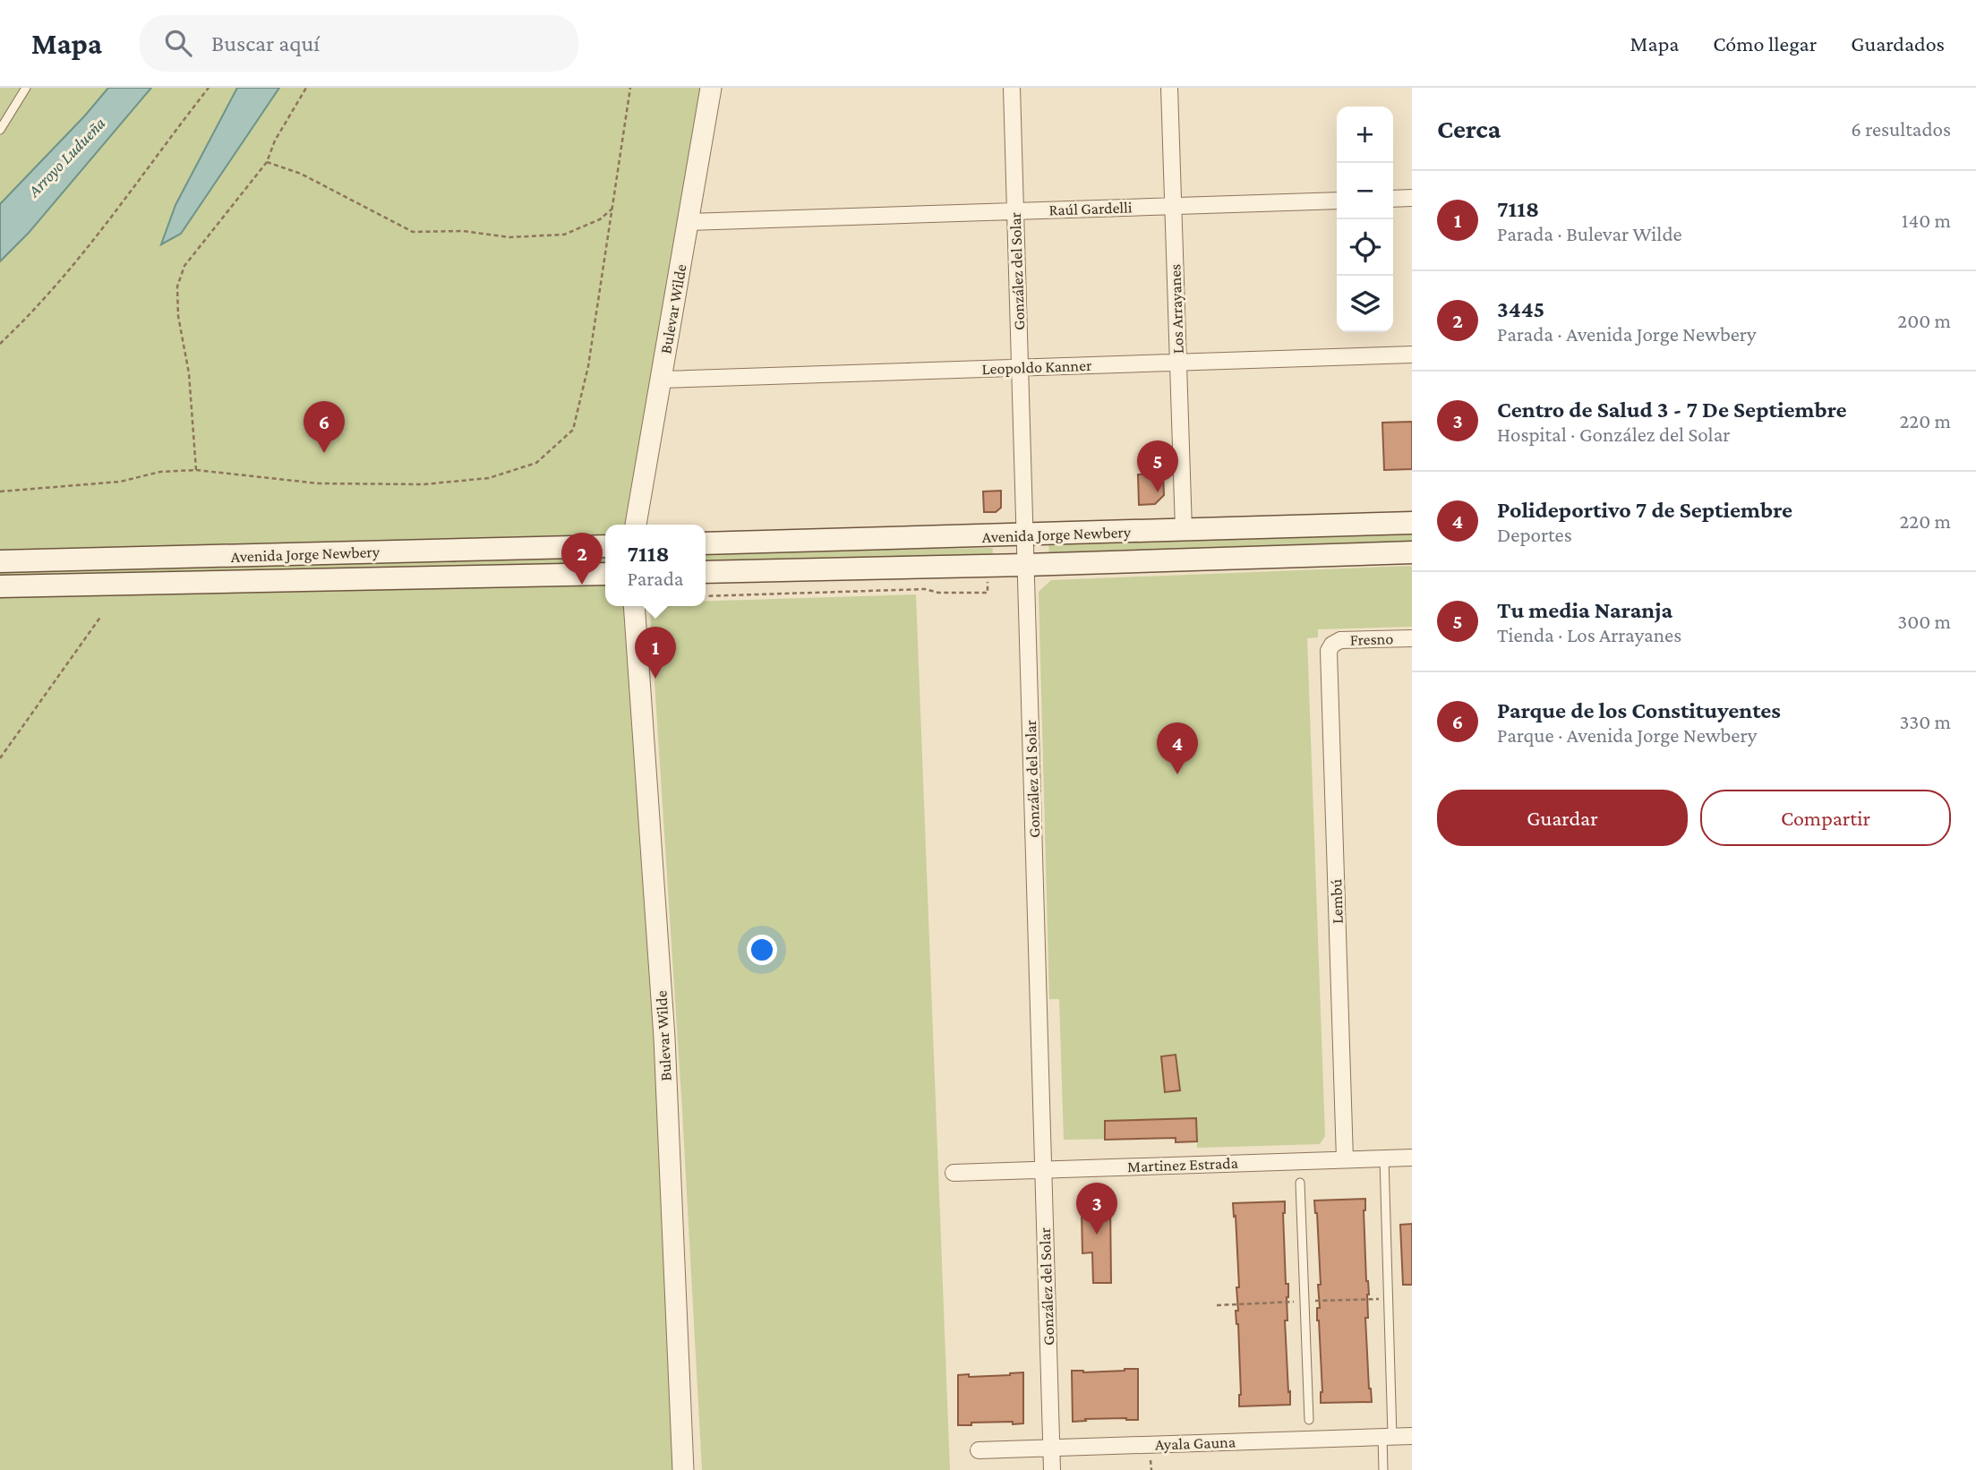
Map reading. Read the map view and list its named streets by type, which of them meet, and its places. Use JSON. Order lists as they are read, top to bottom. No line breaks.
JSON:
{"streets":{"main road":["Avenida Jorge Newbery"],"street":["Raúl Gardelli","González del Solar","Bulevar Wilde","Los Arrayanes","Leopoldo Kanner","Fresno","Lembú","Martinez Estrada","Ayala Gauna"]},"crossings":[["Raúl Gardelli","González del Solar"],["Raúl Gardelli","Bulevar Wilde"],["Raúl Gardelli","Los Arrayanes"],["González del Solar","Leopoldo Kanner"],["González del Solar","Avenida Jorge Newbery"],["González del Solar","Martinez Estrada"],["González del Solar","Ayala Gauna"],["Bulevar Wilde","Leopoldo Kanner"],["Los Arrayanes","Leopoldo Kanner"],["Los Arrayanes","Avenida Jorge Newbery"],["Fresno","Lembú"],["Lembú","Martinez Estrada"]],"water":["Arroyo Ludueña"],"page":{"header":"Mapa","search":"Buscar aquí","nav":["Mapa","Cómo llegar","Guardados"],"heading":["Cerca","6 resultados"],"map_buttons":["+","−"],"list":[{"mark":"1","name":"7118","note":"Parada · Bulevar Wilde","value":"140 m"},{"mark":"2","name":"3445","note":"Parada · Avenida Jorge Newbery","value":"200 m"},{"mark":"3","name":"Centro de Salud 3 - 7 De Septiembre","note":"Hospital · González del Solar","value":"220 m"},{"mark":"4","name":"Polideportivo 7 de Septiembre","note":"Deportes","value":"220 m"},{"mark":"5","name":"Tu media Naranja","note":"Tienda · Los Arrayanes","value":"300 m"},{"mark":"6","name":"Parque de los Constituyentes","note":"Parque · Avenida Jorge Newbery","value":"330 m"}],"pins":["6","5","2","1","4","3"],"popup":["7118","Parada"],"buttons":["Guardar","Compartir"]}}
